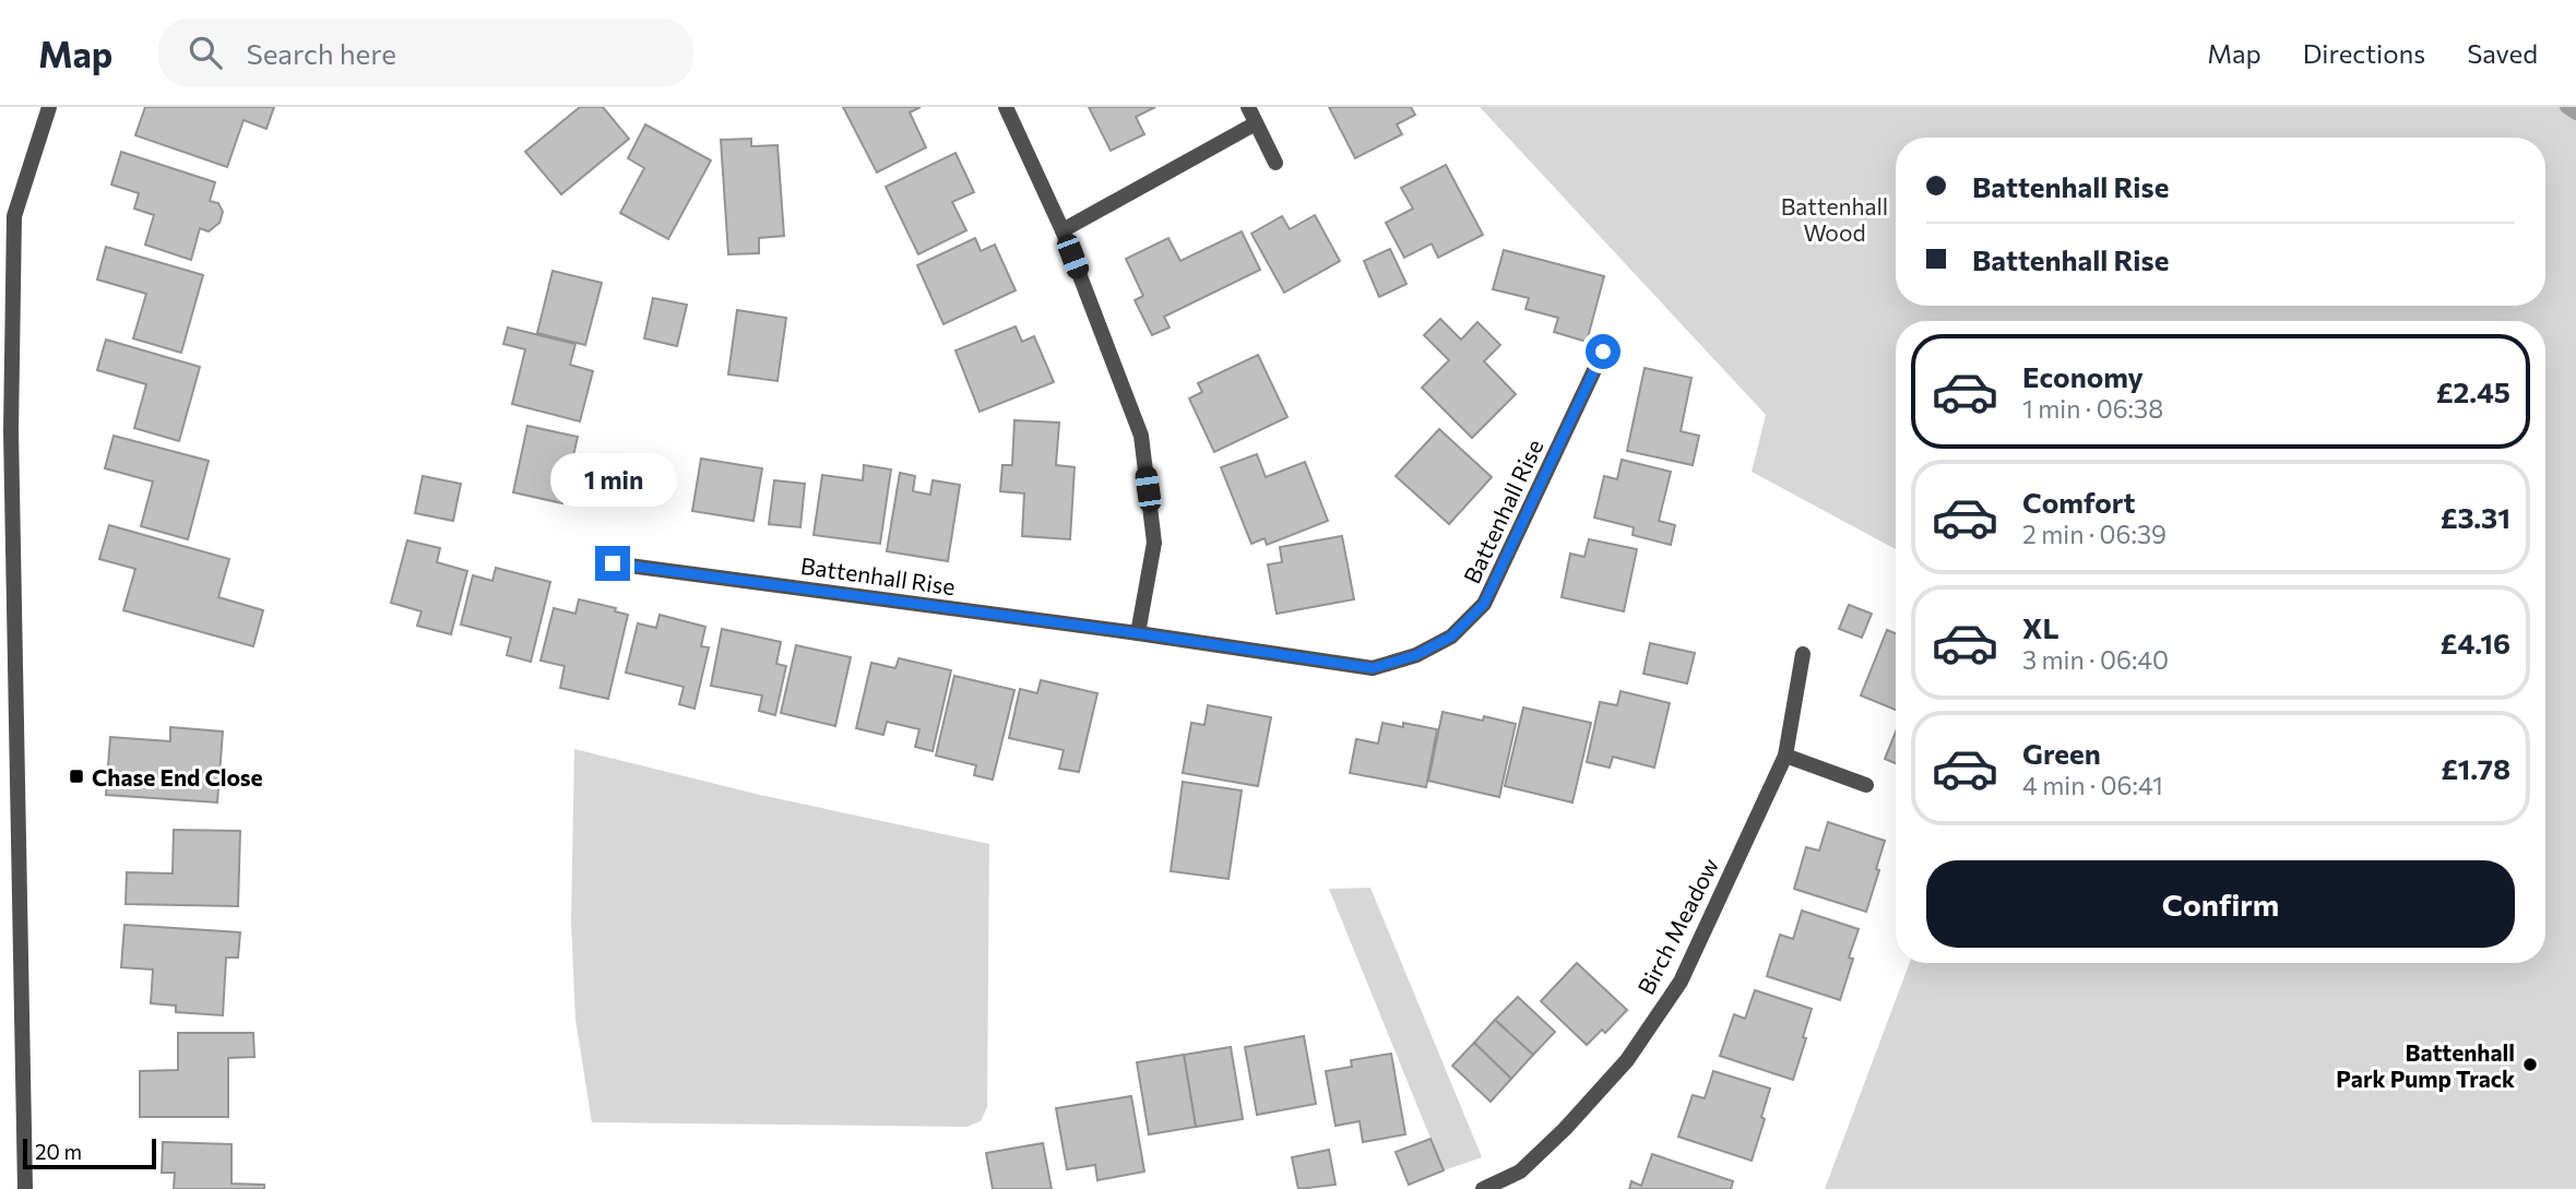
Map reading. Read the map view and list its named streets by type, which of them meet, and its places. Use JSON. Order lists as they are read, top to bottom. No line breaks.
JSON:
{"streets":{"street":["Battenhall Rise","Birch Meadow"]},"parks":["Battenhall Wood"],"places":{"transit":["Chase End Close"],"other":["Battenhall Park Pump Track"]},"scale_bar":"20 m","page":{"header":"Map","search":"Search here","nav":["Map","Directions","Saved"],"banner":["Battenhall Rise","Battenhall Rise"],"list":[{"name":"Economy","note":"1 min · 06:38","value":"£2.45"},{"name":"Comfort","note":"2 min · 06:39","value":"£3.31"},{"name":"XL","note":"3 min · 06:40","value":"£4.16"},{"name":"Green","note":"4 min · 06:41","value":"£1.78"}],"bubble":"1 min","buttons":"Confirm","scale":"20 m"}}
